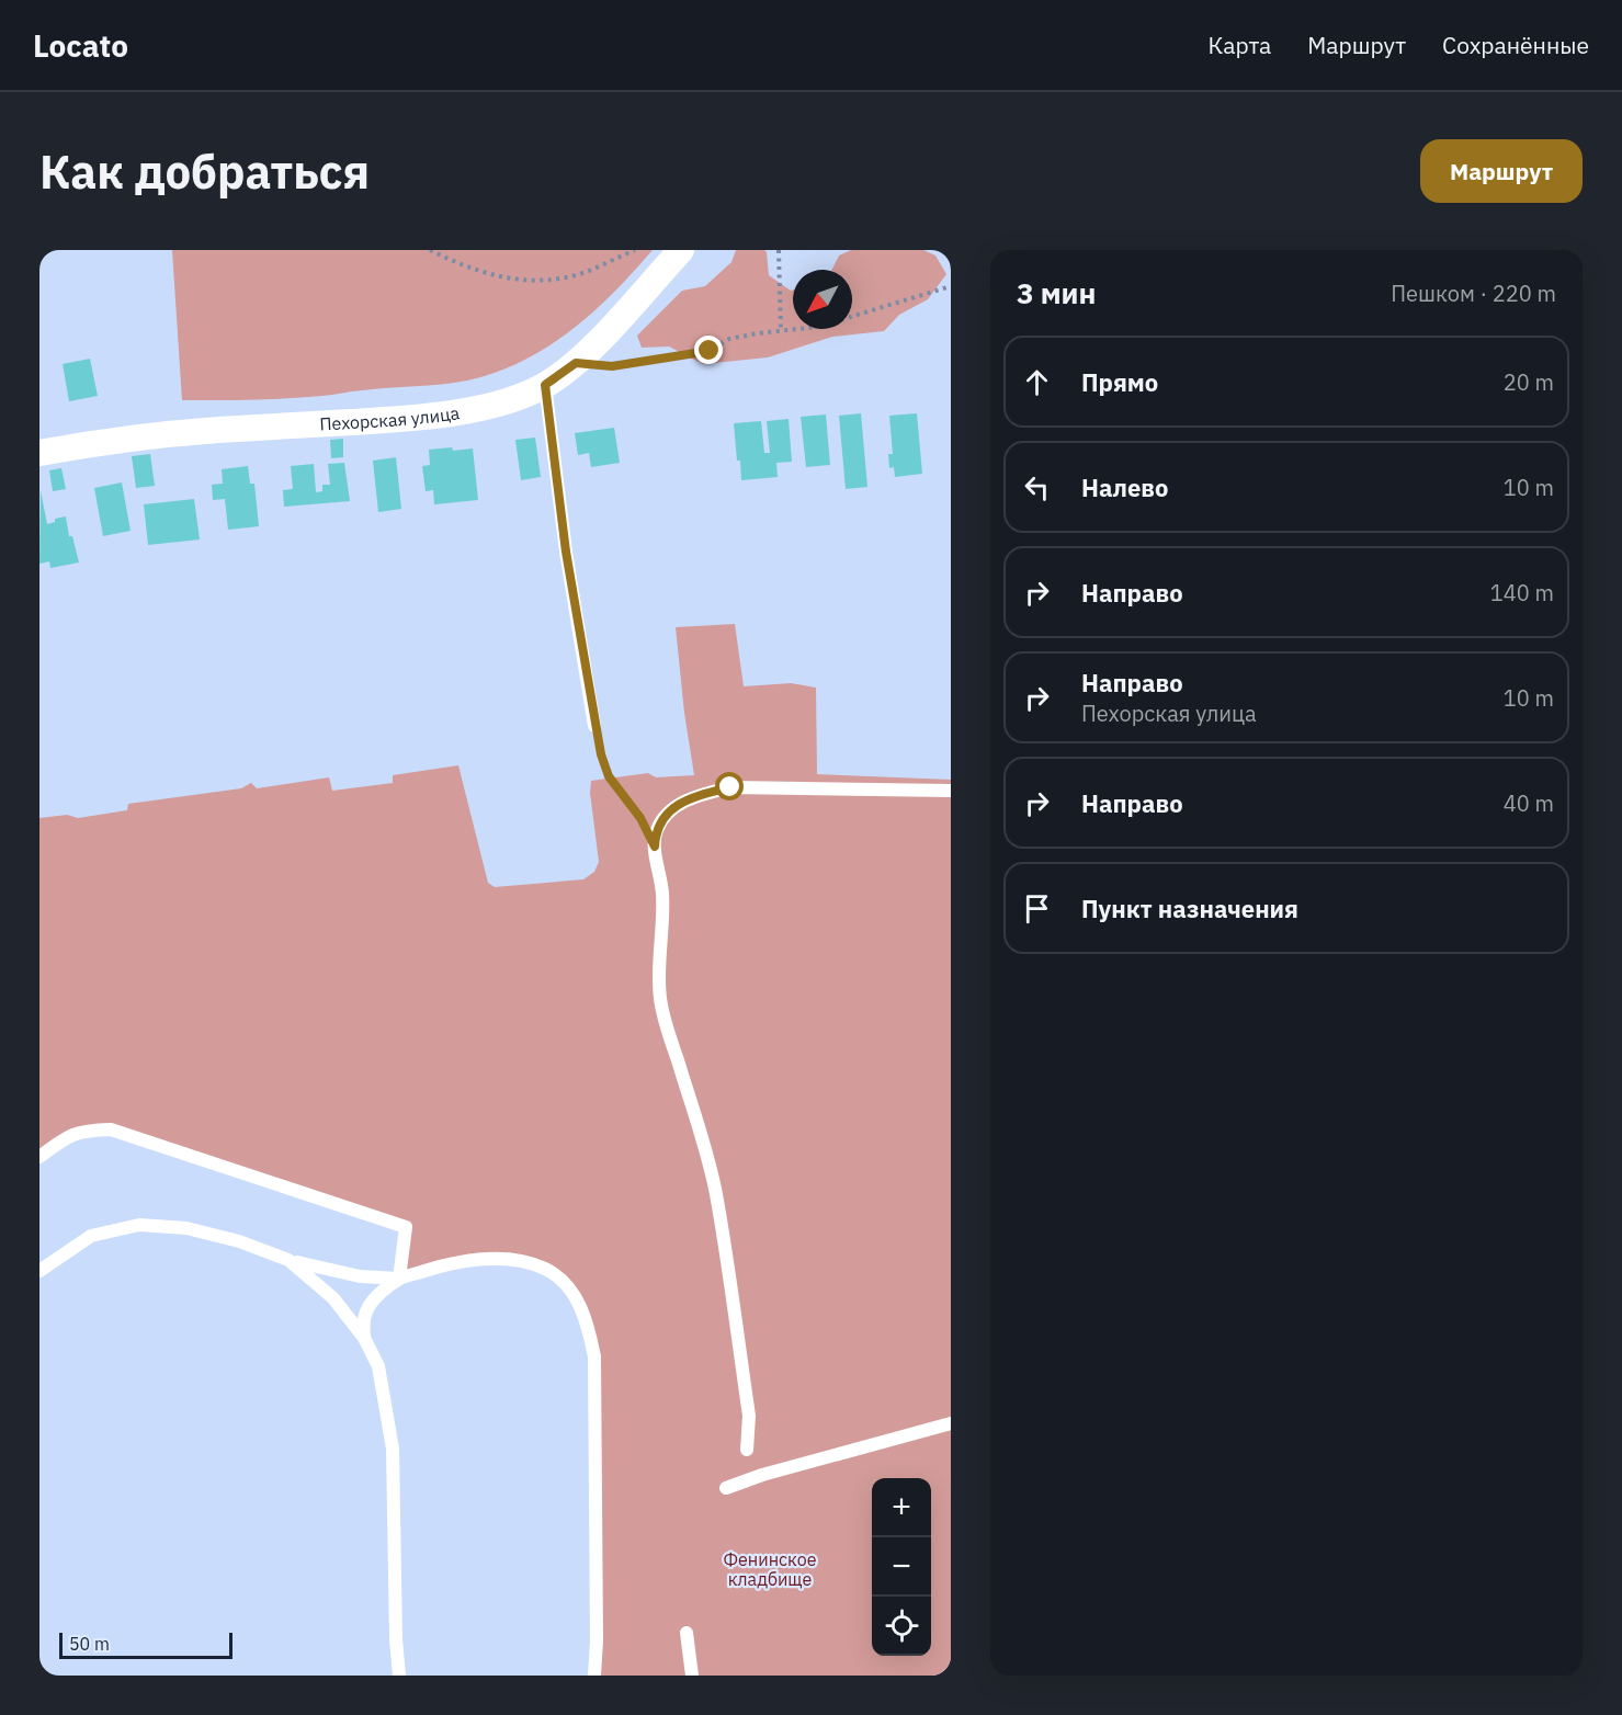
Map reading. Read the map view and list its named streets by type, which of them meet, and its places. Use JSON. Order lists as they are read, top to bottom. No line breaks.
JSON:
{"streets":{"street":["Пехорская улица"]},"parks":["Фенинское кладбище"],"scale_bar":"50 m","north":"bottom left","page":{"header":"Locato","nav":["Карта","Маршрут","Сохранённые"],"buttons":"Маршрут","title":"Как добраться","heading":["3 мин","Пешком · 220 m"],"list":[["Прямо","20 m"],["Налево","10 m"],["Направо","140 m"],["Направо","Пехорская улица","10 m"],["Направо","40 m"],"Пункт назначения"],"map_buttons":["+","−"],"scale":"50 m"}}
